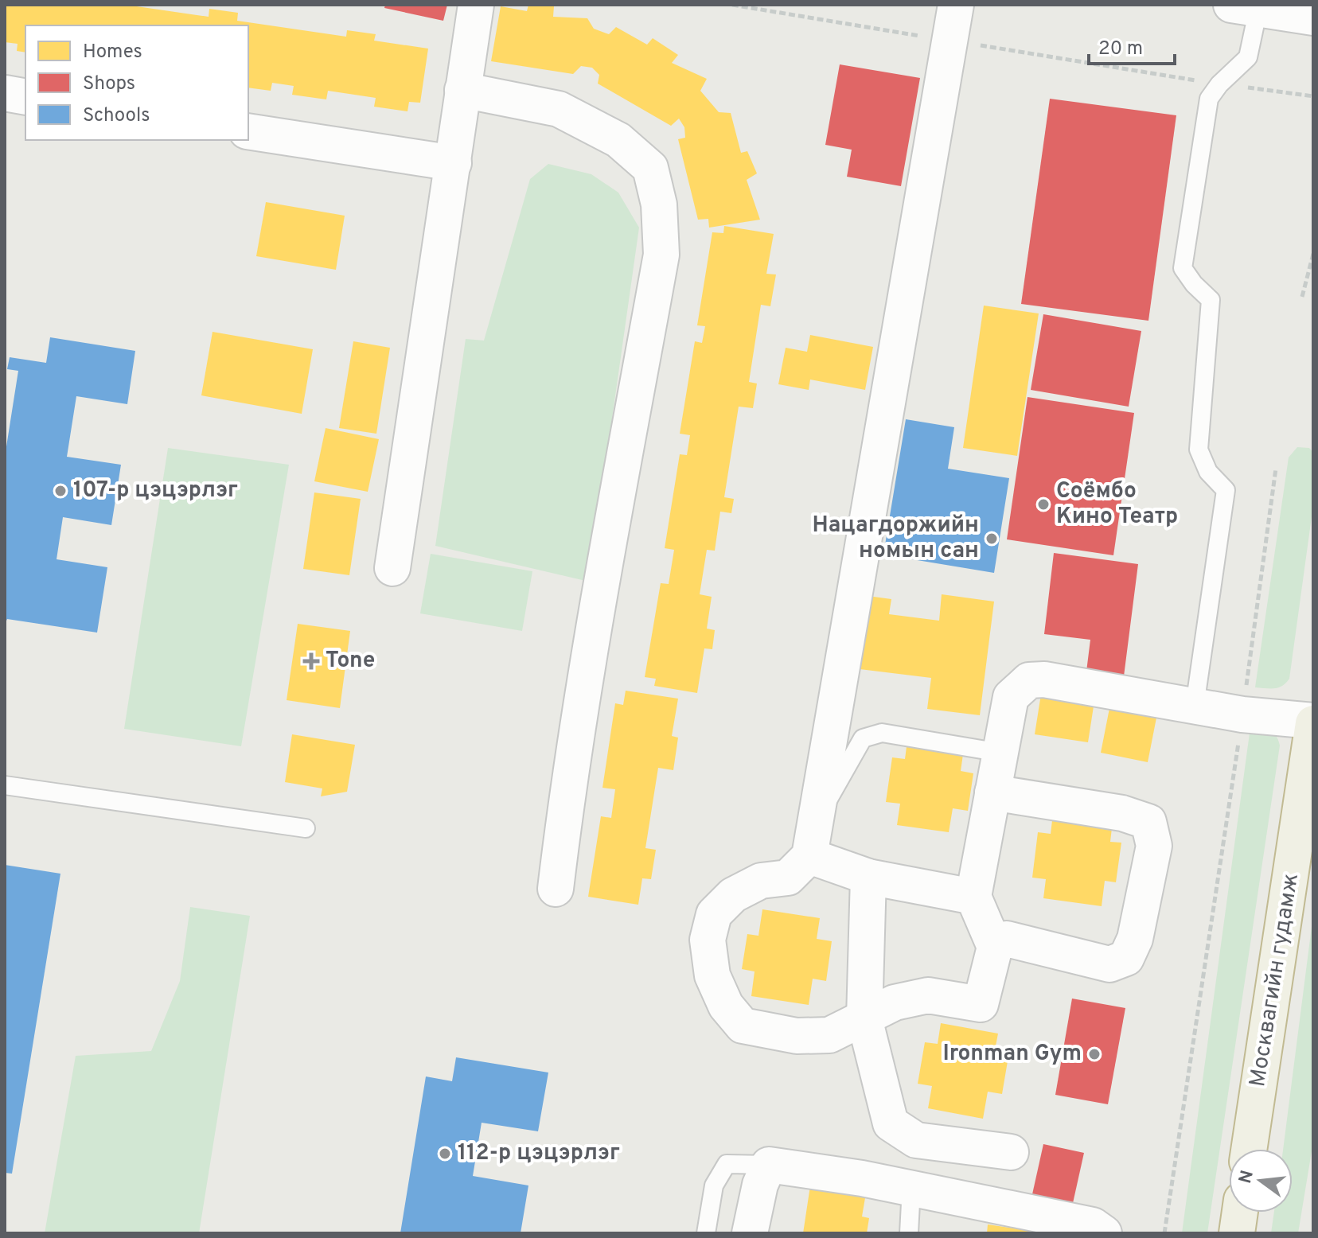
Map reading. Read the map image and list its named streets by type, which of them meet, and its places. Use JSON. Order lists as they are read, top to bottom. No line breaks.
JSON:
{"streets":{"highway":["Москвагийн гудамж"]},"places":{"other":["107-р цэцэрлэг","Соёмбо Кино Театр","Нацагдоржийн номын сан","Ironman Gym","112-р цэцэрлэг"],"health":["Tone"]},"legend":["Homes","Shops","Schools"],"scale_bar":"20 m","north":"left"}
